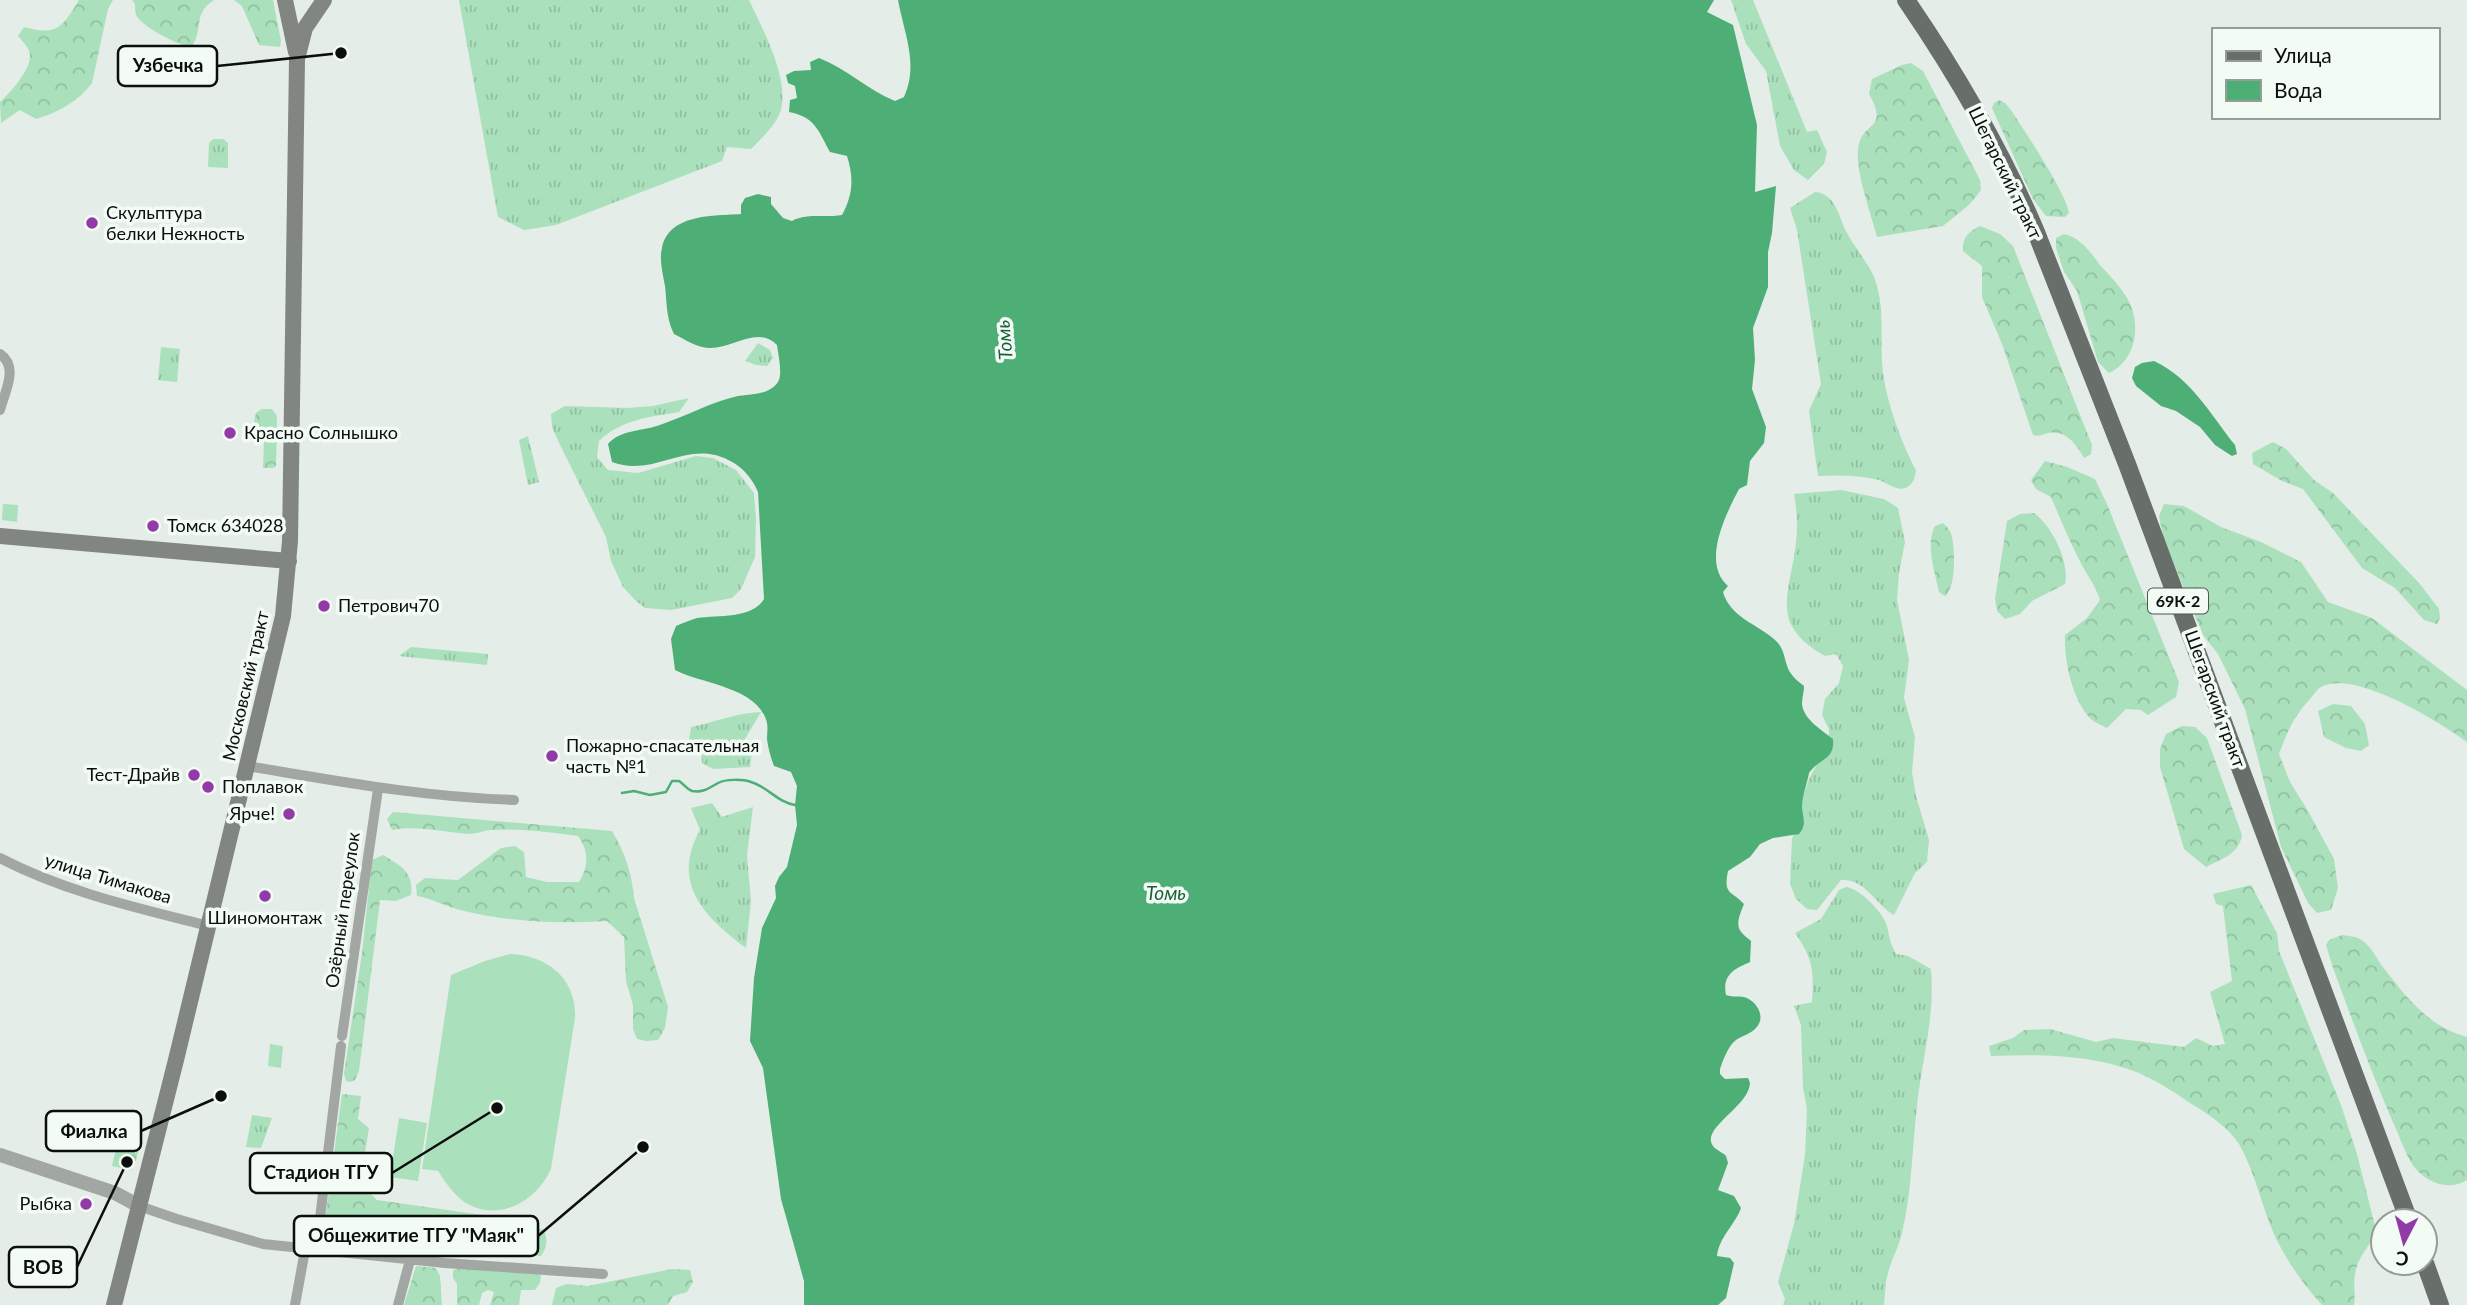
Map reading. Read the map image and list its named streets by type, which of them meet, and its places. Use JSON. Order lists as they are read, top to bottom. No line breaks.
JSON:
{"streets":{"main road":["Шегарский тракт","69К-2","Московский тракт"],"street":["улица Тимакова","Озёрный переулок"]},"crossings":[["Московский тракт","улица Тимакова"]],"water":["Томь"],"places":["Узбечка","Скульптура белки Нежность","Красно Солнышко","Томск 634028","Петрович70","Пожарно-спасательная часть №1","Тест-Драйв","Поплавок","Ярче!","Шиномонтаж","Фиалка","Стадион ТГУ","Общежитие ТГУ \"Маяк\"","ВОВ","Рыбка"],"legend":["Улица","Вода"],"north":"bottom"}
